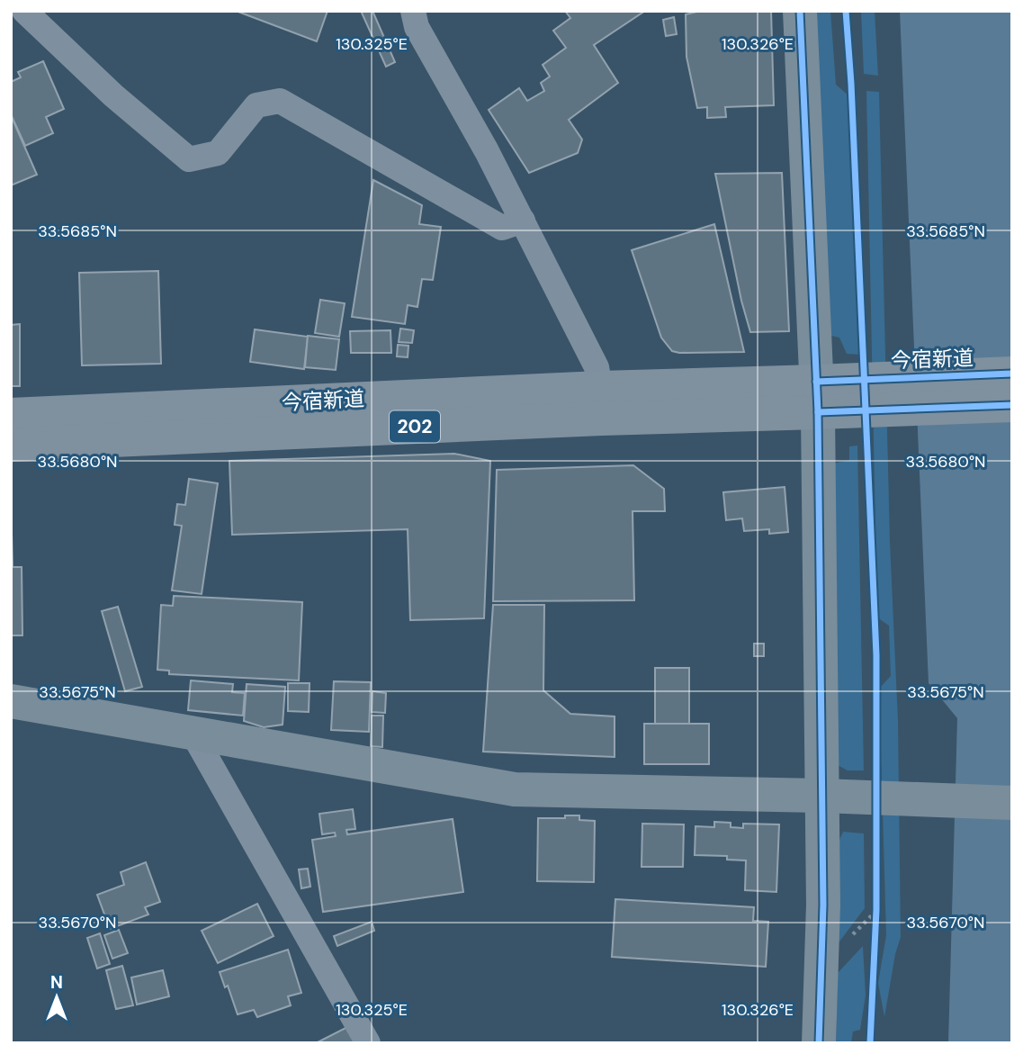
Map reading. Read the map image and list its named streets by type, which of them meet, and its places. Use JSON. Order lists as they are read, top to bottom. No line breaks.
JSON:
{"streets":{"highway":["今宿新道","202"]},"north":"top","coordinates":["130.325°E","130.326°E","33.5685°N","33.5680°N","33.5675°N","33.5670°N"]}
